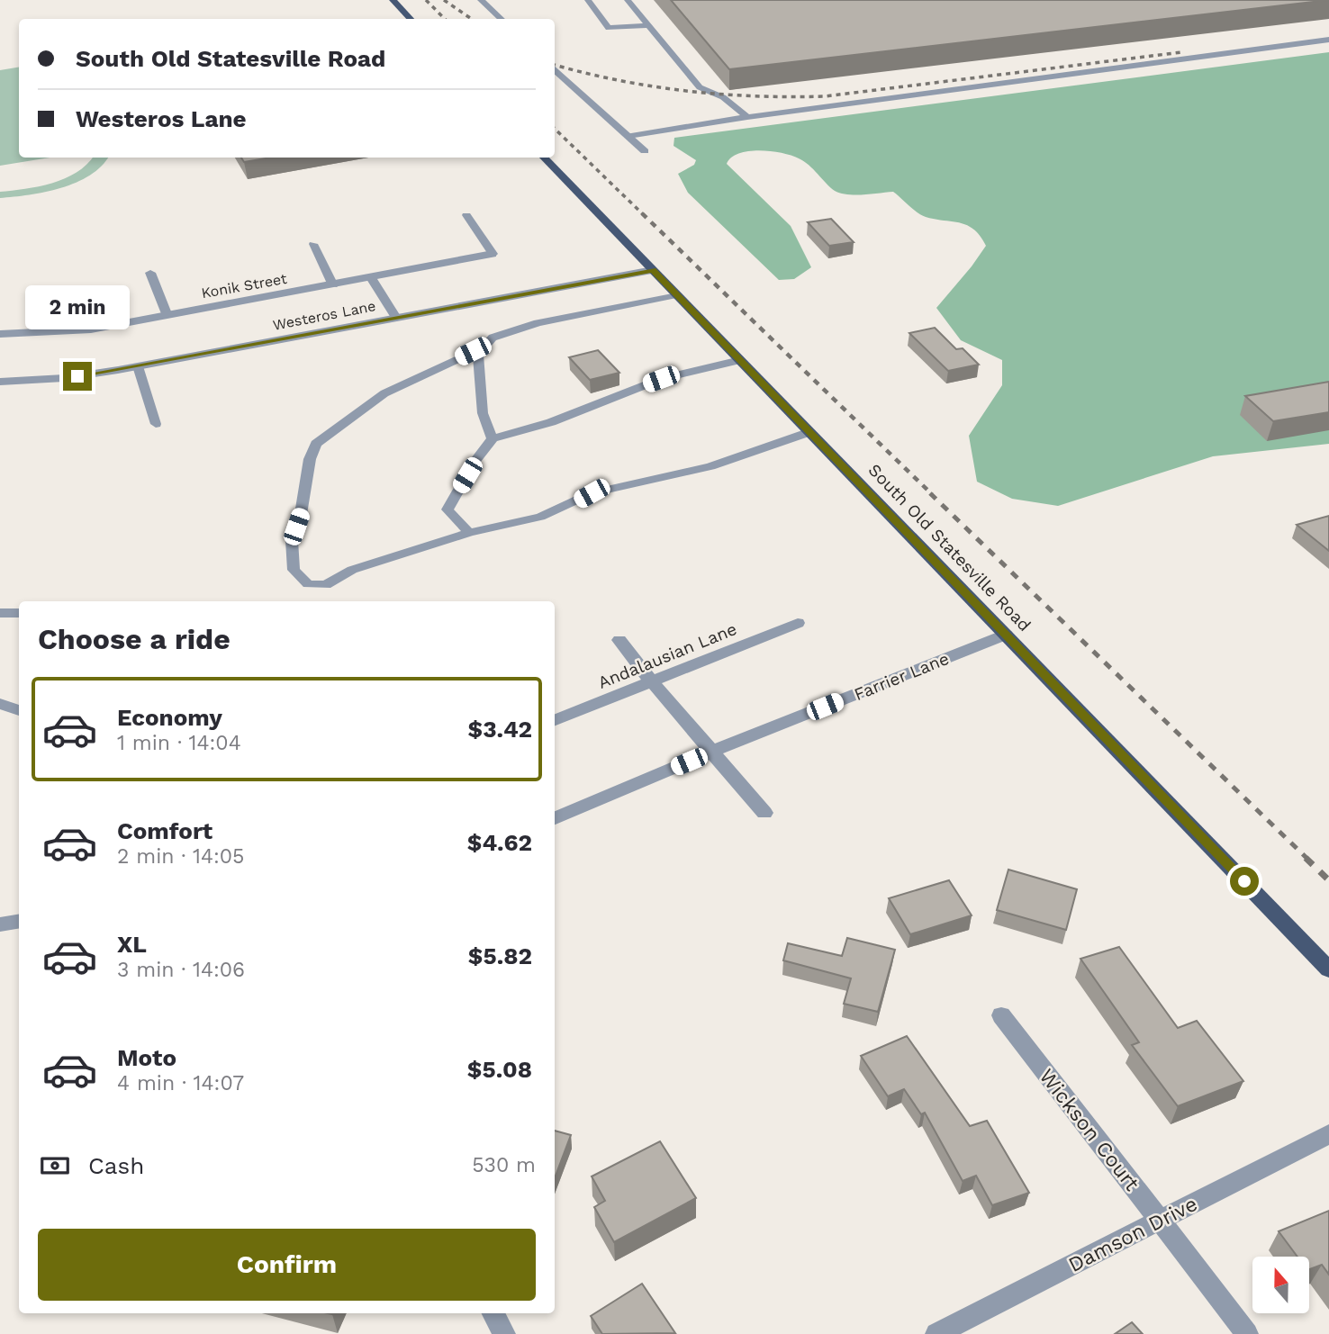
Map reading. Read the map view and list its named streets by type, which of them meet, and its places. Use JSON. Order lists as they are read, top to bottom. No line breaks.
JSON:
{"streets":{"main road":["South Old Statesville Road"],"street":["Konik Street","Westeros Lane","Andalausian Lane","Farrier Lane","Wickson Court","Damson Drive"]},"crossings":[["Westeros Lane","South Old Statesville Road"],["South Old Statesville Road","Farrier Lane"],["Wickson Court","Damson Drive"]],"north":"top","page":{"banner":["South Old Statesville Road","Westeros Lane"],"bubble":"2 min","heading":"Choose a ride","list":[{"name":"Economy","note":"1 min · 14:04","value":"$3.42"},{"name":"Comfort","note":"2 min · 14:05","value":"$4.62"},{"name":"XL","note":"3 min · 14:06","value":"$5.82"},{"name":"Moto","note":"4 min · 14:07","value":"$5.08"}],"pay":["Cash","530 m"],"buttons":"Confirm"}}
